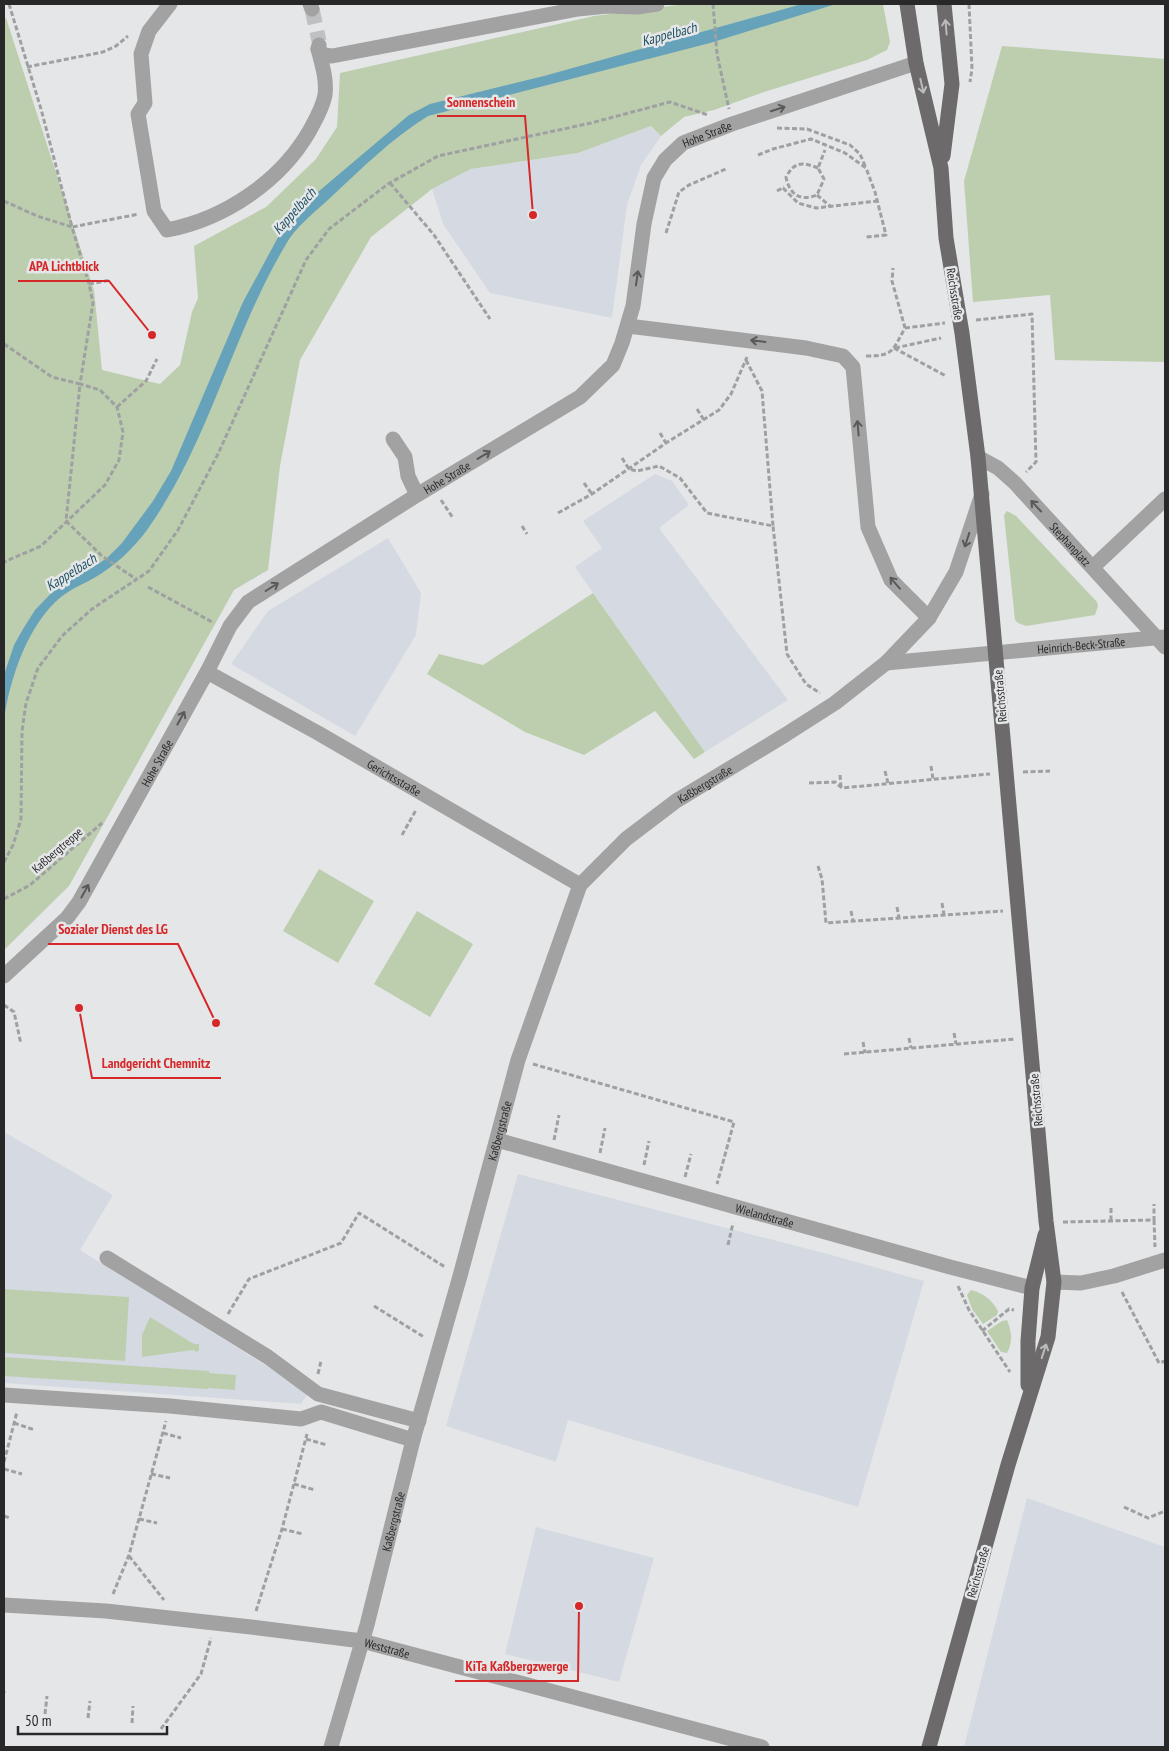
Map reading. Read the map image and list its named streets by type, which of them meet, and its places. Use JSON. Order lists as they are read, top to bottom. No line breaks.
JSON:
{"streets":{"main road":["Reichsstraße"],"street":["Hohe Straße","Stephanplatz","Heinrich-Beck-Straße","Gerichtsstraße","Kaßbergstraße","Wielandstraße","Weststraße"],"path":["Kaßbergtreppe"]},"crossings":[["Hohe Straße","Reichsstraße"],["Hohe Straße","Gerichtsstraße"],["Hohe Straße","Kaßbergtreppe"],["Reichsstraße","Stephanplatz"],["Reichsstraße","Heinrich-Beck-Straße"],["Reichsstraße","Kaßbergstraße"],["Reichsstraße","Wielandstraße"],["Stephanplatz","Heinrich-Beck-Straße"],["Gerichtsstraße","Kaßbergstraße"],["Kaßbergstraße","Wielandstraße"],["Kaßbergstraße","Weststraße"]],"one_way":["Hohe Straße","Stephanplatz"],"water":["Kappelbach"],"places":["Sonnenschein","APA Lichtblick","Landgericht Chemnitz","Sozialer Dienst des LG","KiTa Kaßbergzwerge"],"scale_bar":"50 m"}
